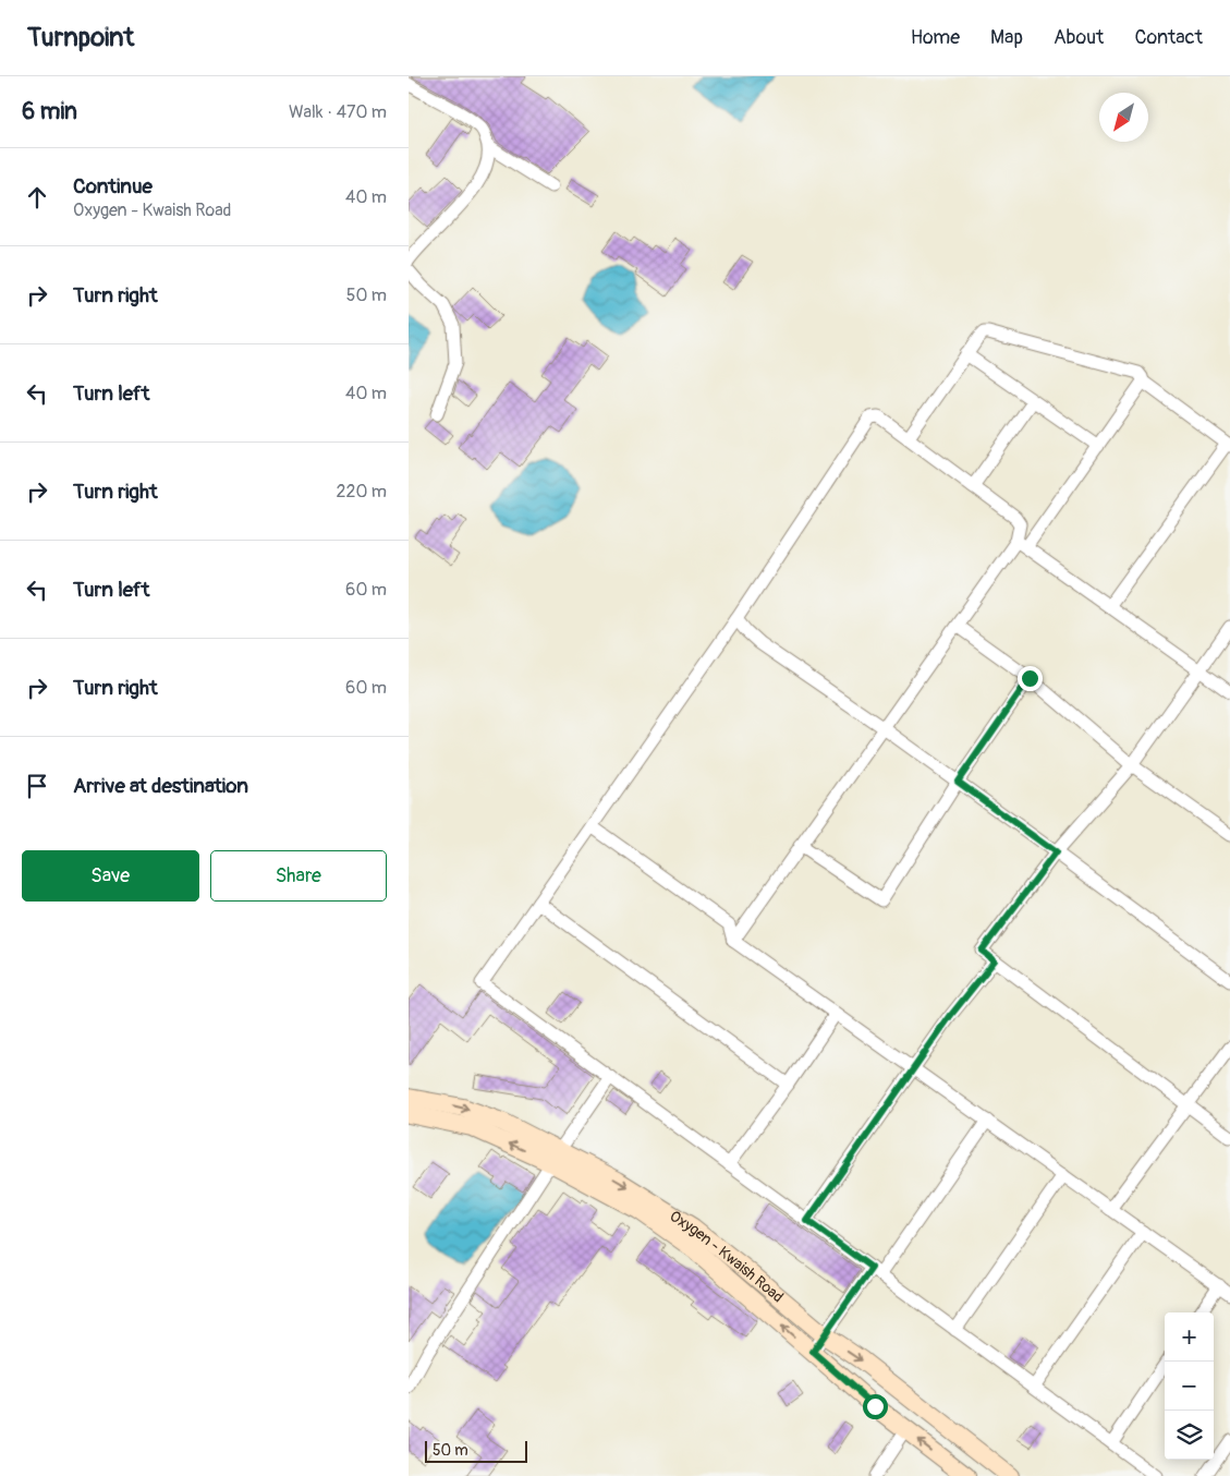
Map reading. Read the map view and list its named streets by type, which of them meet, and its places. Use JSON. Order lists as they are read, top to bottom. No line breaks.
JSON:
{"streets":{"main road":["Oxygen - Kwaish Road"]},"scale_bar":"50 m","north":"bottom left","page":{"header":"Turnpoint","nav":["Home","Map","About","Contact"],"heading":["6 min","Walk · 470 m"],"list":[["Continue","Oxygen - Kwaish Road","40 m"],["Turn right","50 m"],["Turn left","40 m"],["Turn right","220 m"],["Turn left","60 m"],["Turn right","60 m"],"Arrive at destination"],"buttons":["Save","Share"],"map_buttons":["+","−"],"scale":"50 m"}}
